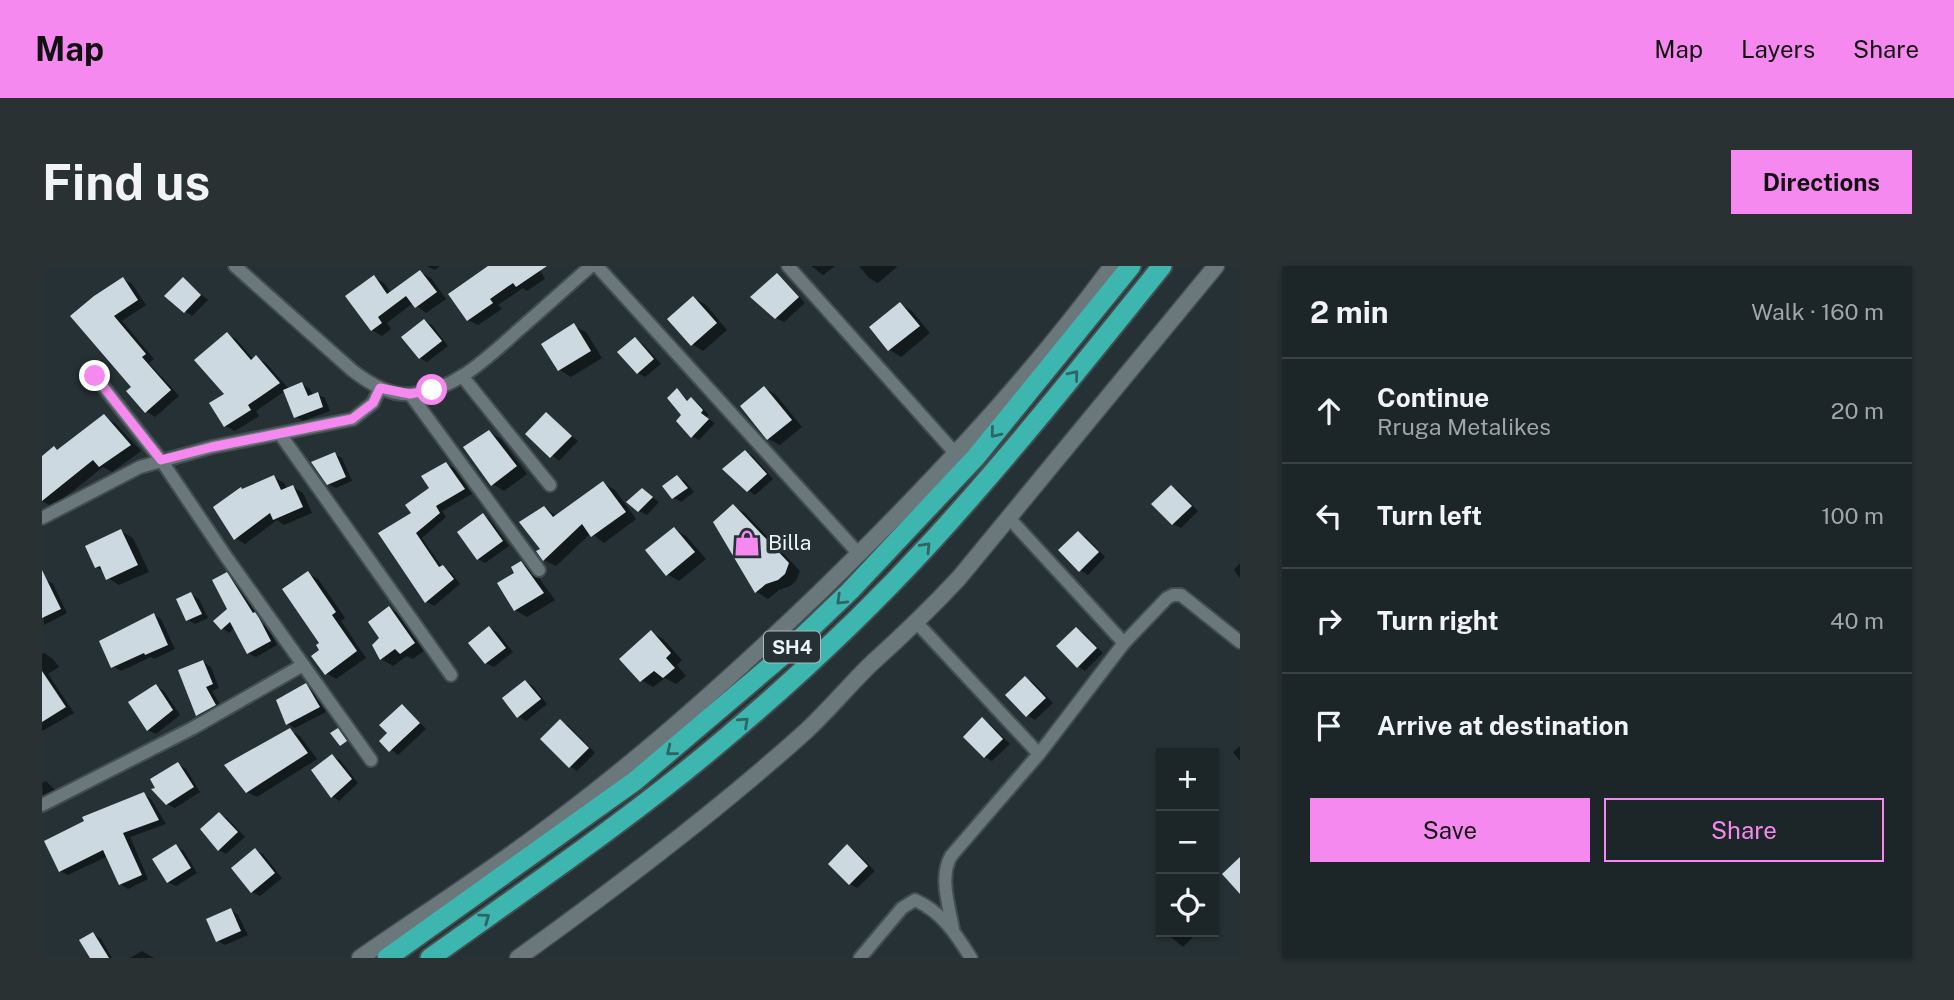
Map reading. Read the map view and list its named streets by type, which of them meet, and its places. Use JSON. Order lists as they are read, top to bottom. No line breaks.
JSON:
{"streets":{"highway":["SH4"]},"places":{"shop":["Billa"]},"page":{"header":"Map","nav":["Map","Layers","Share"],"buttons":["Directions",["Save","Share"]],"title":"Find us","heading":["2 min","Walk · 160 m"],"list":[["Continue","Rruga Metalikes","20 m"],["Turn left","100 m"],["Turn right","40 m"],"Arrive at destination"],"map_buttons":["+","−"]}}
